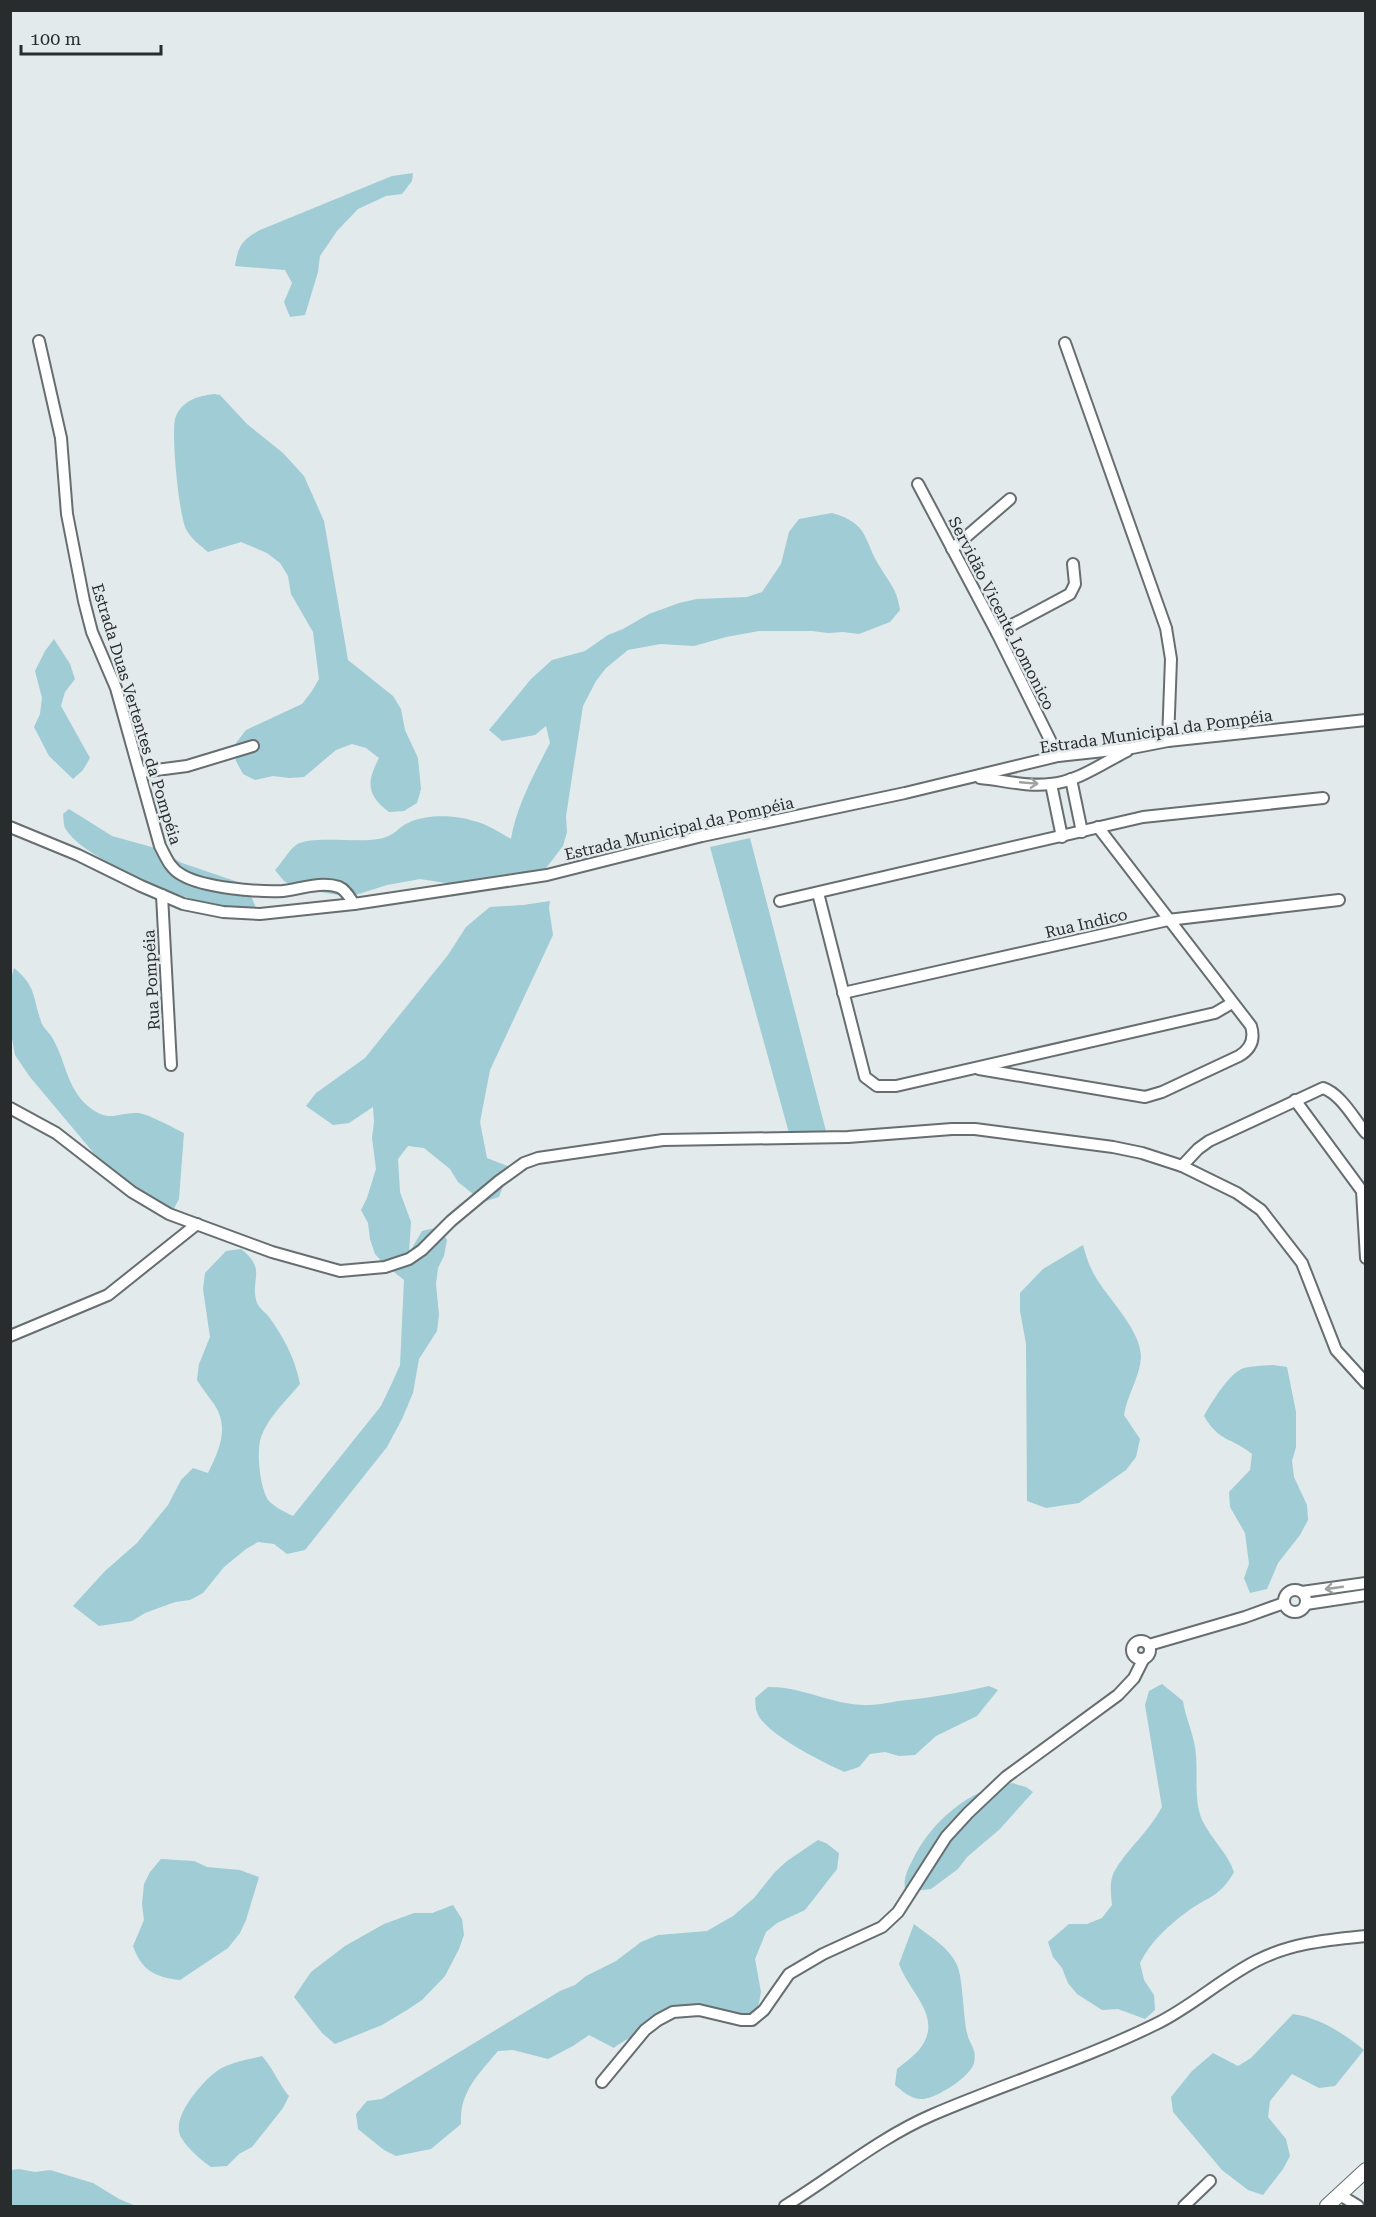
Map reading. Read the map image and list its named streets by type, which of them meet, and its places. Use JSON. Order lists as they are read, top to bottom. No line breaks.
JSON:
{"streets":{"street":["Servidão Vicente Lomonico","Estrada Duas Vertentes da Pompéia","Estrada Municipal da Pompéia","Rua Indico","Rua Pompéia"]},"crossings":[["Servidão Vicente Lomonico","Estrada Municipal da Pompéia"],["Estrada Duas Vertentes da Pompéia","Estrada Municipal da Pompéia"],["Estrada Municipal da Pompéia","Rua Pompéia"]],"scale_bar":"100 m"}
